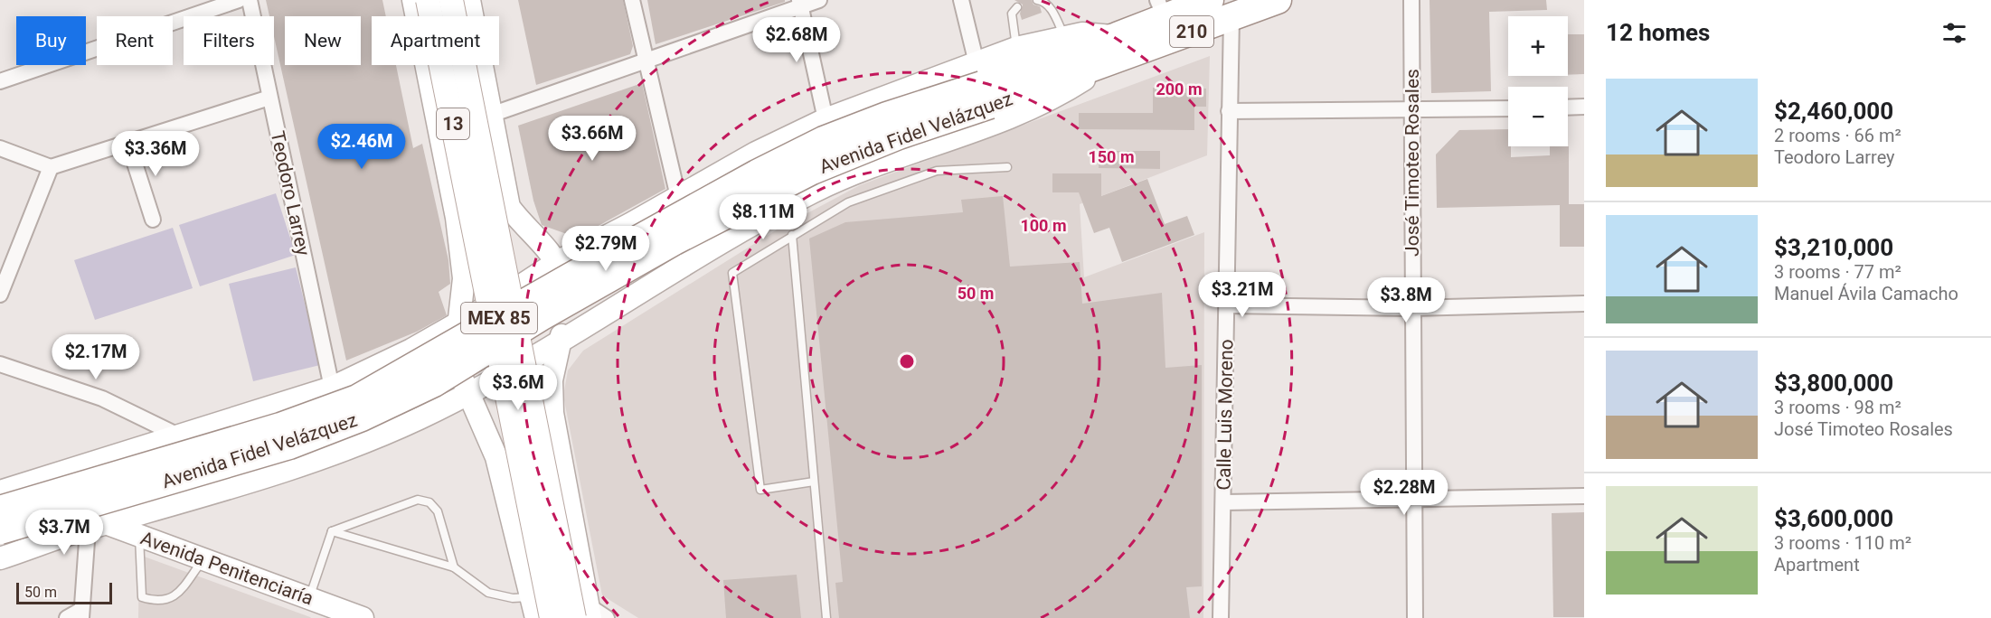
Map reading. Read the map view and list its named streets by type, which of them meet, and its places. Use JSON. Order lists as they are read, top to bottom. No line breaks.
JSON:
{"streets":{"highway":["210","Avenida Fidel Velázquez","MEX 85"],"main road":["13"],"street":["José Timoteo Rosales","Teodoro Larrey","Calle Luis Moreno","Avenida Penitenciaría"]},"crossings":[["Avenida Fidel Velázquez","Calle Luis Moreno"],["Avenida Fidel Velázquez","Avenida Penitenciaría"]],"scale_bar":"50 m","page":{"heading":"12 homes","map_buttons":["+","−"],"chip":["Buy","Rent","Filters","New","Apartment"],"price":["$2.68M","$3.66M","$2.46M","$3.36M","$8.11M","$2.79M","$3.21M","$3.8M","$2.17M","$3.6M","$2.28M","$3.7M"],"list":[{"name":"$2,460,000","note":"2 rooms · 66 m² · Teodoro Larrey"},{"name":"$3,210,000","note":"3 rooms · 77 m² · Manuel Ávila Camacho"},{"name":"$3,800,000","note":"3 rooms · 98 m² · José Timoteo Rosales"},{"name":"$3,600,000","note":"3 rooms · 110 m² · Apartment"}],"scale":"50 m"},"rings":["200 m","150 m","100 m","50 m"]}
